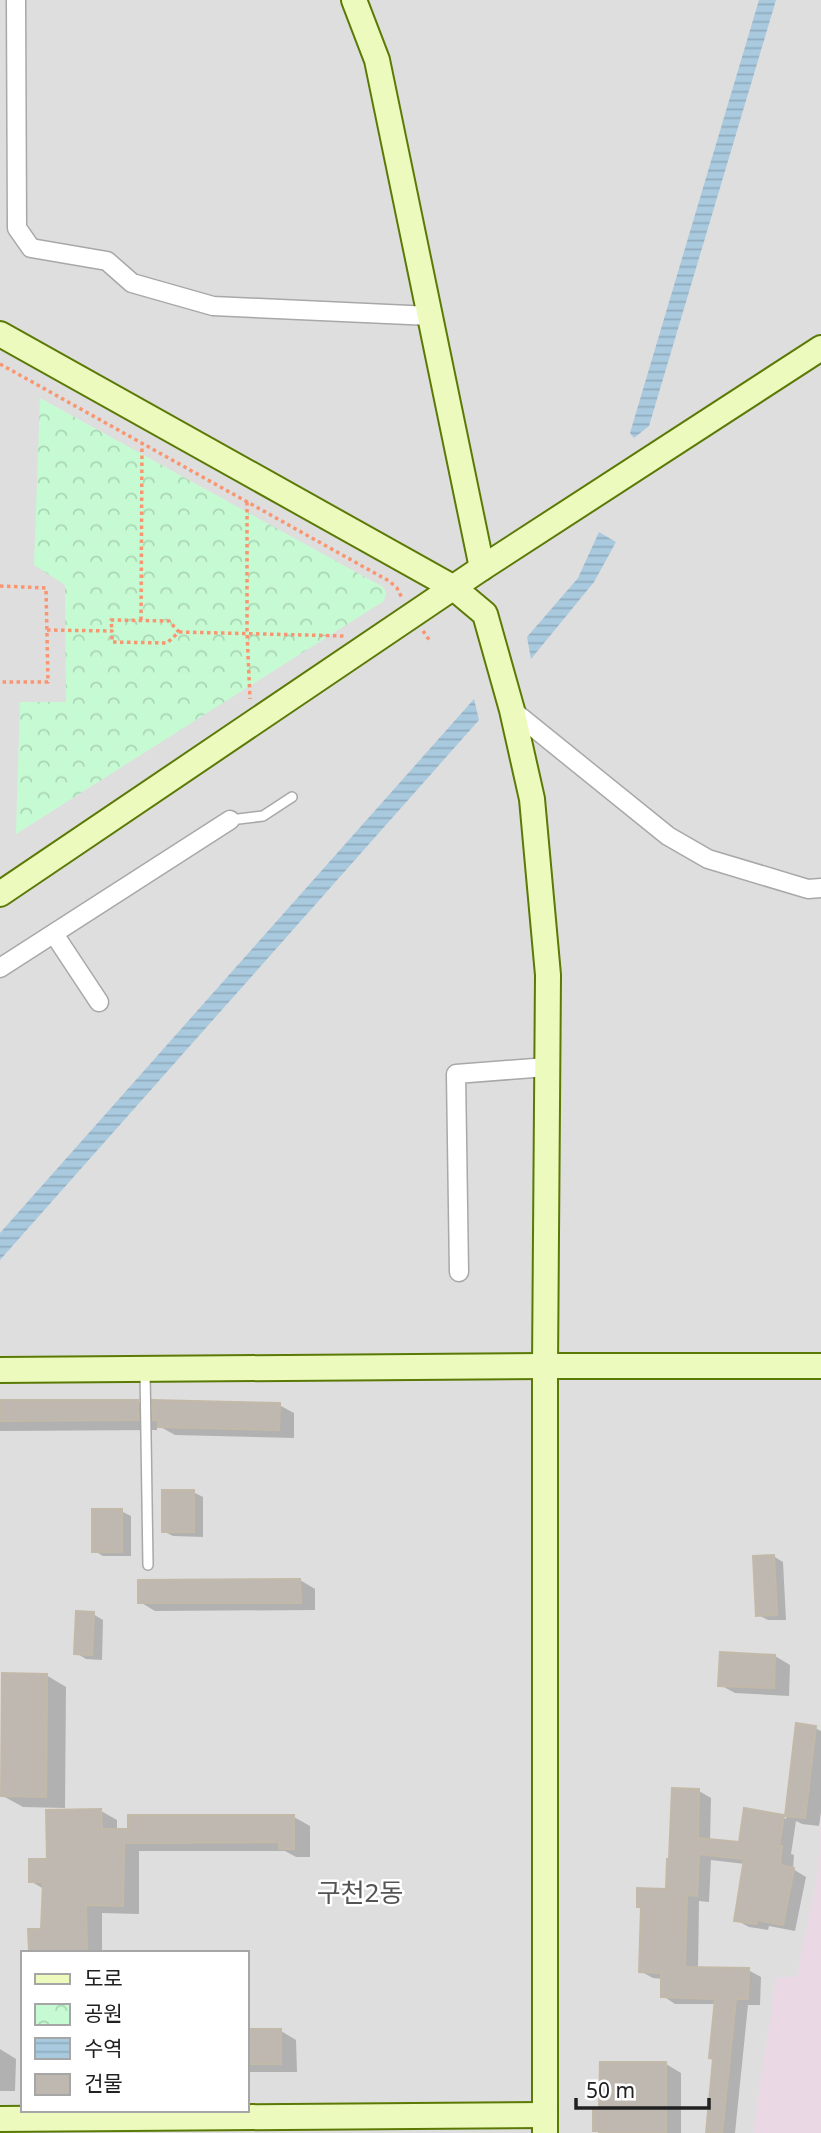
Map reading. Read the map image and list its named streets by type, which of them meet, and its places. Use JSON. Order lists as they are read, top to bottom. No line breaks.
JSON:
{"districts":["구천2동"],"legend":["도로","공원","수역","건물"],"scale_bar":"50 m"}
